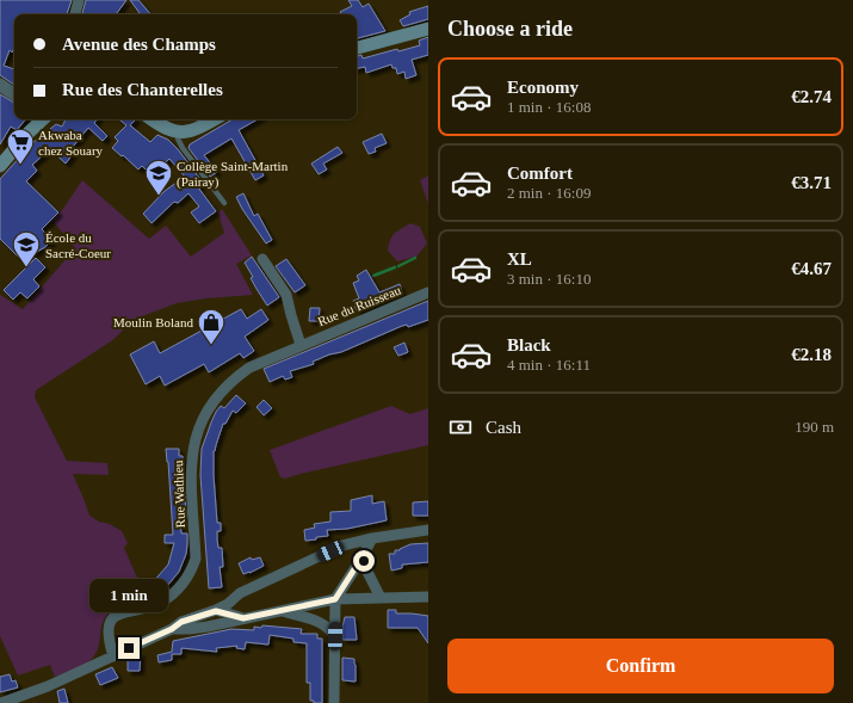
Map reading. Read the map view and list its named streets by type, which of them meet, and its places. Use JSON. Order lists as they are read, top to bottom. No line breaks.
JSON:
{"streets":{"street":["Rue du Ruisseau","Rue Wathieu"]},"crossings":[["Rue du Ruisseau","Rue Wathieu"]],"places":{"supermarket":["Akwaba chez Souary"],"school or university":["Collège Saint-Martin (Pairay)","École du Sacré-Coeur"],"shop":["Moulin Boland"]},"page":{"heading":"Choose a ride","banner":["Avenue des Champs","Rue des Chanterelles"],"list":[{"name":"Economy","note":"1 min · 16:08","value":"€2.74"},{"name":"Comfort","note":"2 min · 16:09","value":"€3.71"},{"name":"XL","note":"3 min · 16:10","value":"€4.67"},{"name":"Black","note":"4 min · 16:11","value":"€2.18"}],"pay":["Cash","190 m"],"bubble":"1 min","buttons":"Confirm"}}
